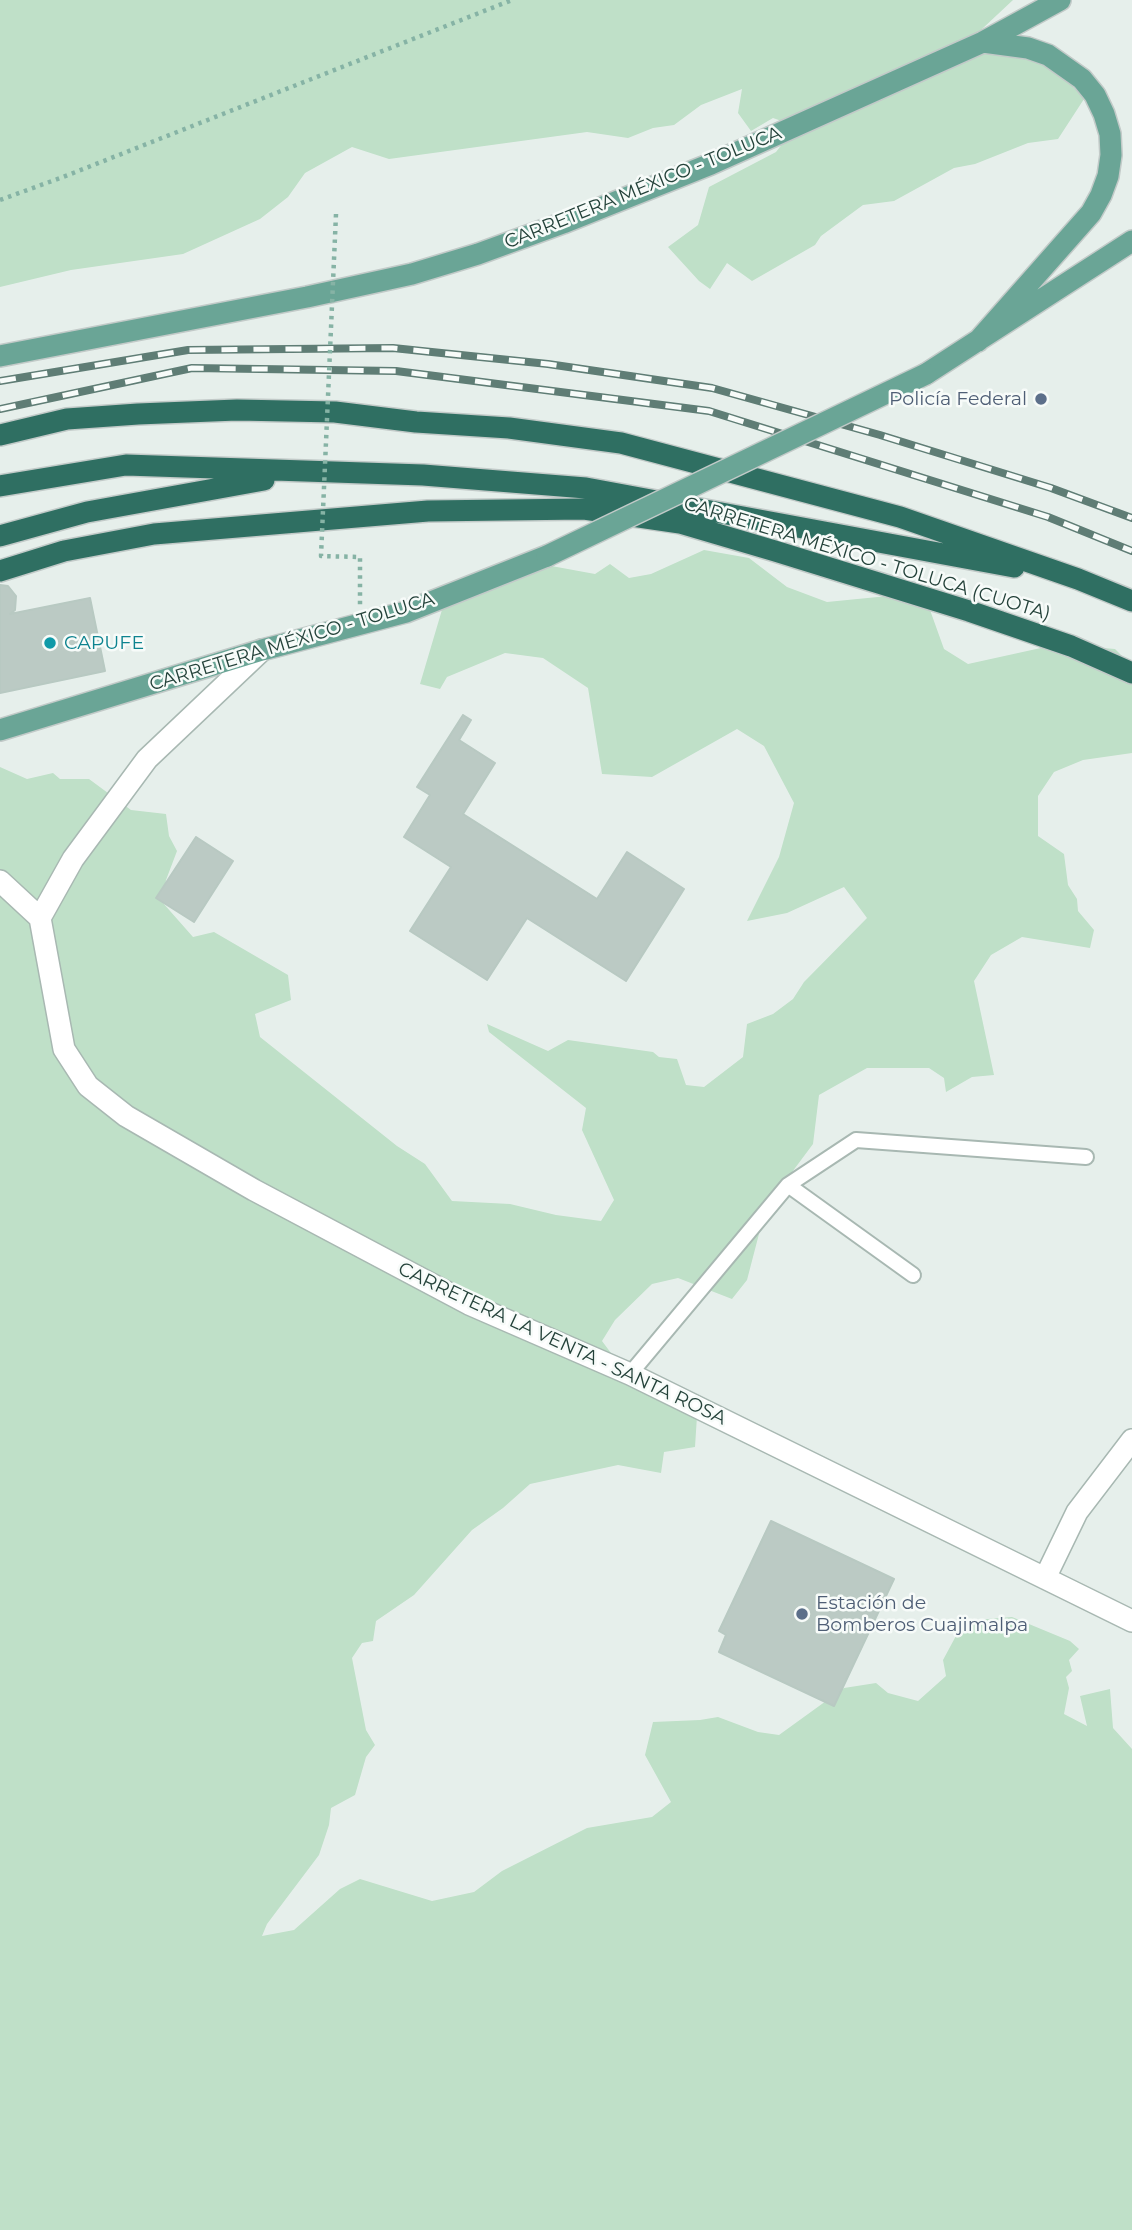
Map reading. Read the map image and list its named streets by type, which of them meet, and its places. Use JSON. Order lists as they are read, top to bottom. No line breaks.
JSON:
{"streets":{"highway":["CARRETERA MÉXICO - TOLUCA (CUOTA)"],"main road":["CARRETERA MÉXICO - TOLUCA"],"street":["CARRETERA LA VENTA - SANTA ROSA"]},"places":["Policía Federal","CAPUFE","Estación de Bomberos Cuajimalpa"]}
